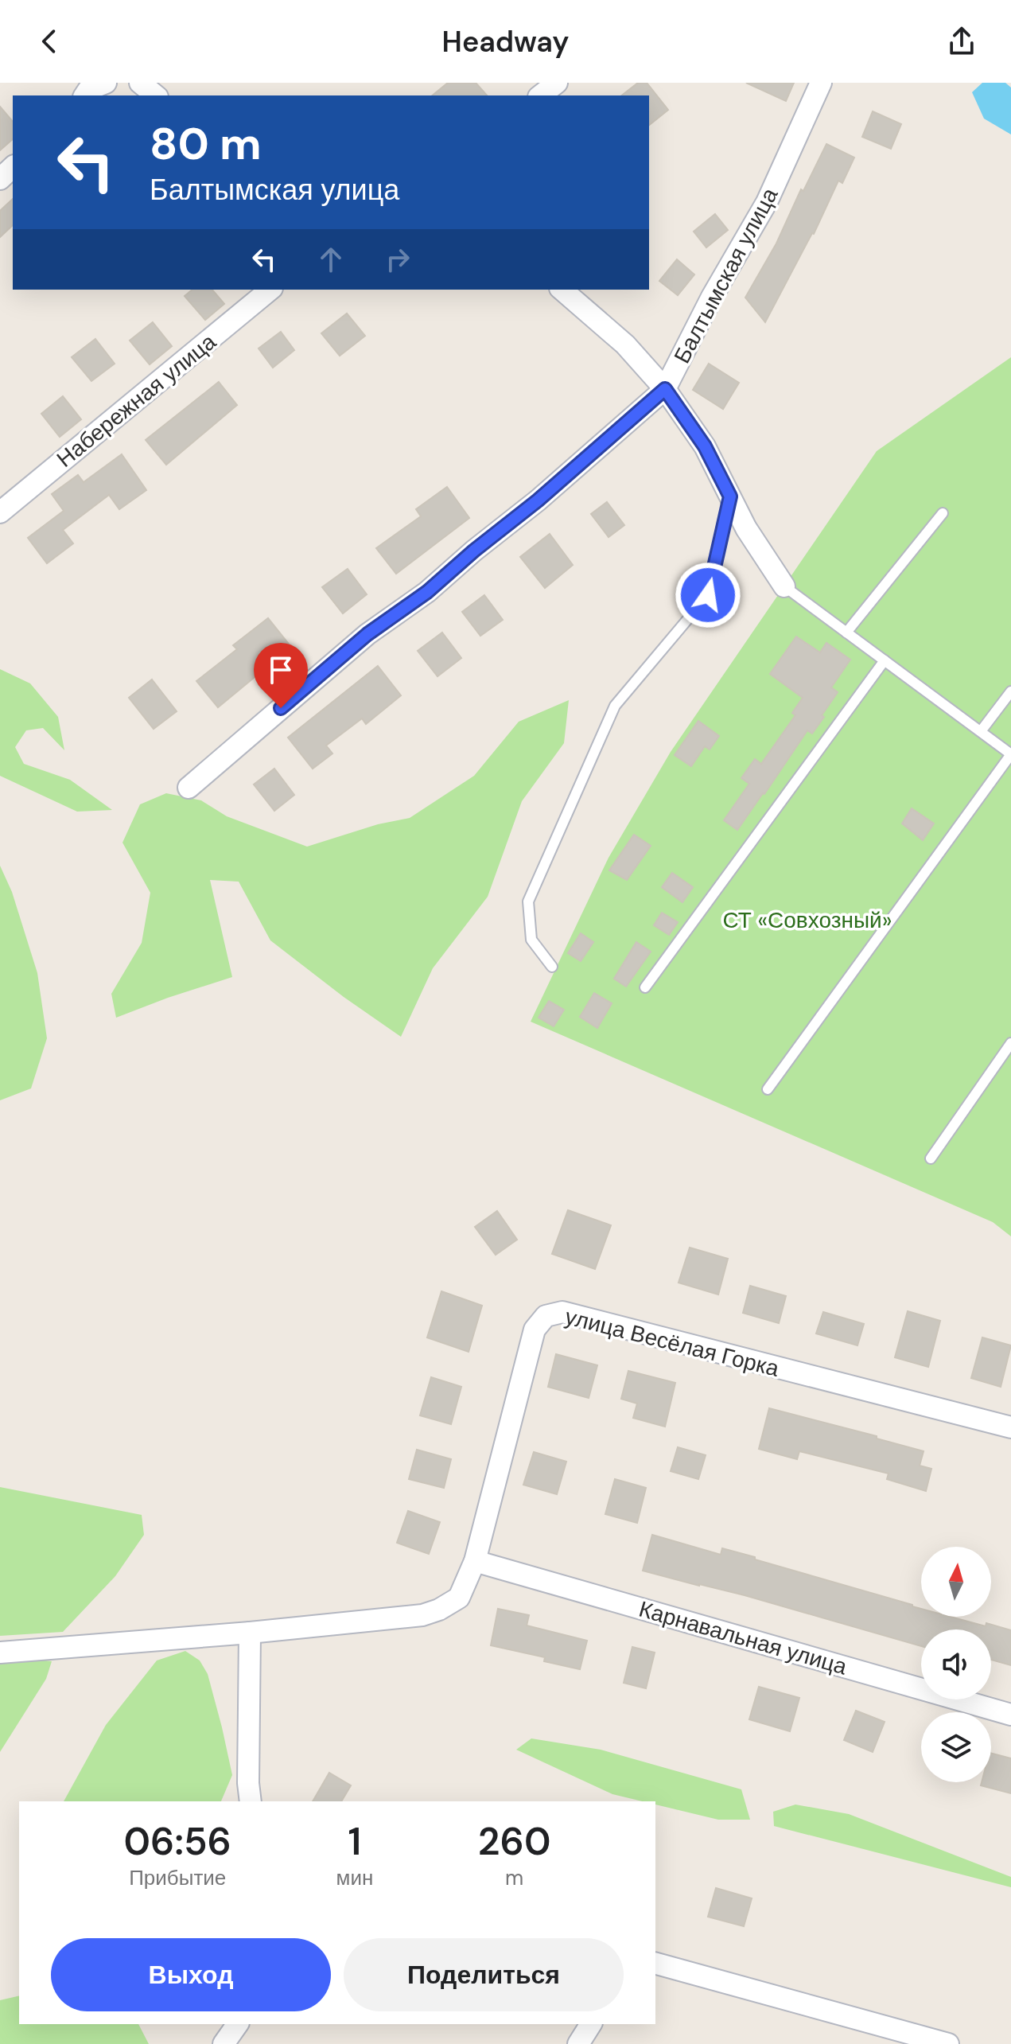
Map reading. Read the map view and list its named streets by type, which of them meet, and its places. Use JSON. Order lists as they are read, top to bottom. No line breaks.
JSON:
{"streets":{"street":["Балтымская улица","Набережная улица","улица Весёлая Горка","Карнавальная улица"]},"crossings":[["улица Весёлая Горка","Карнавальная улица"]],"parks":["СТ «Совхозный»"],"north":"top","page":{"header":"Headway","turn":["80 m","Балтымская улица"],"eta":["06:56","Прибытие","1","мин","260","m"],"buttons":["Выход","Поделиться"]}}
